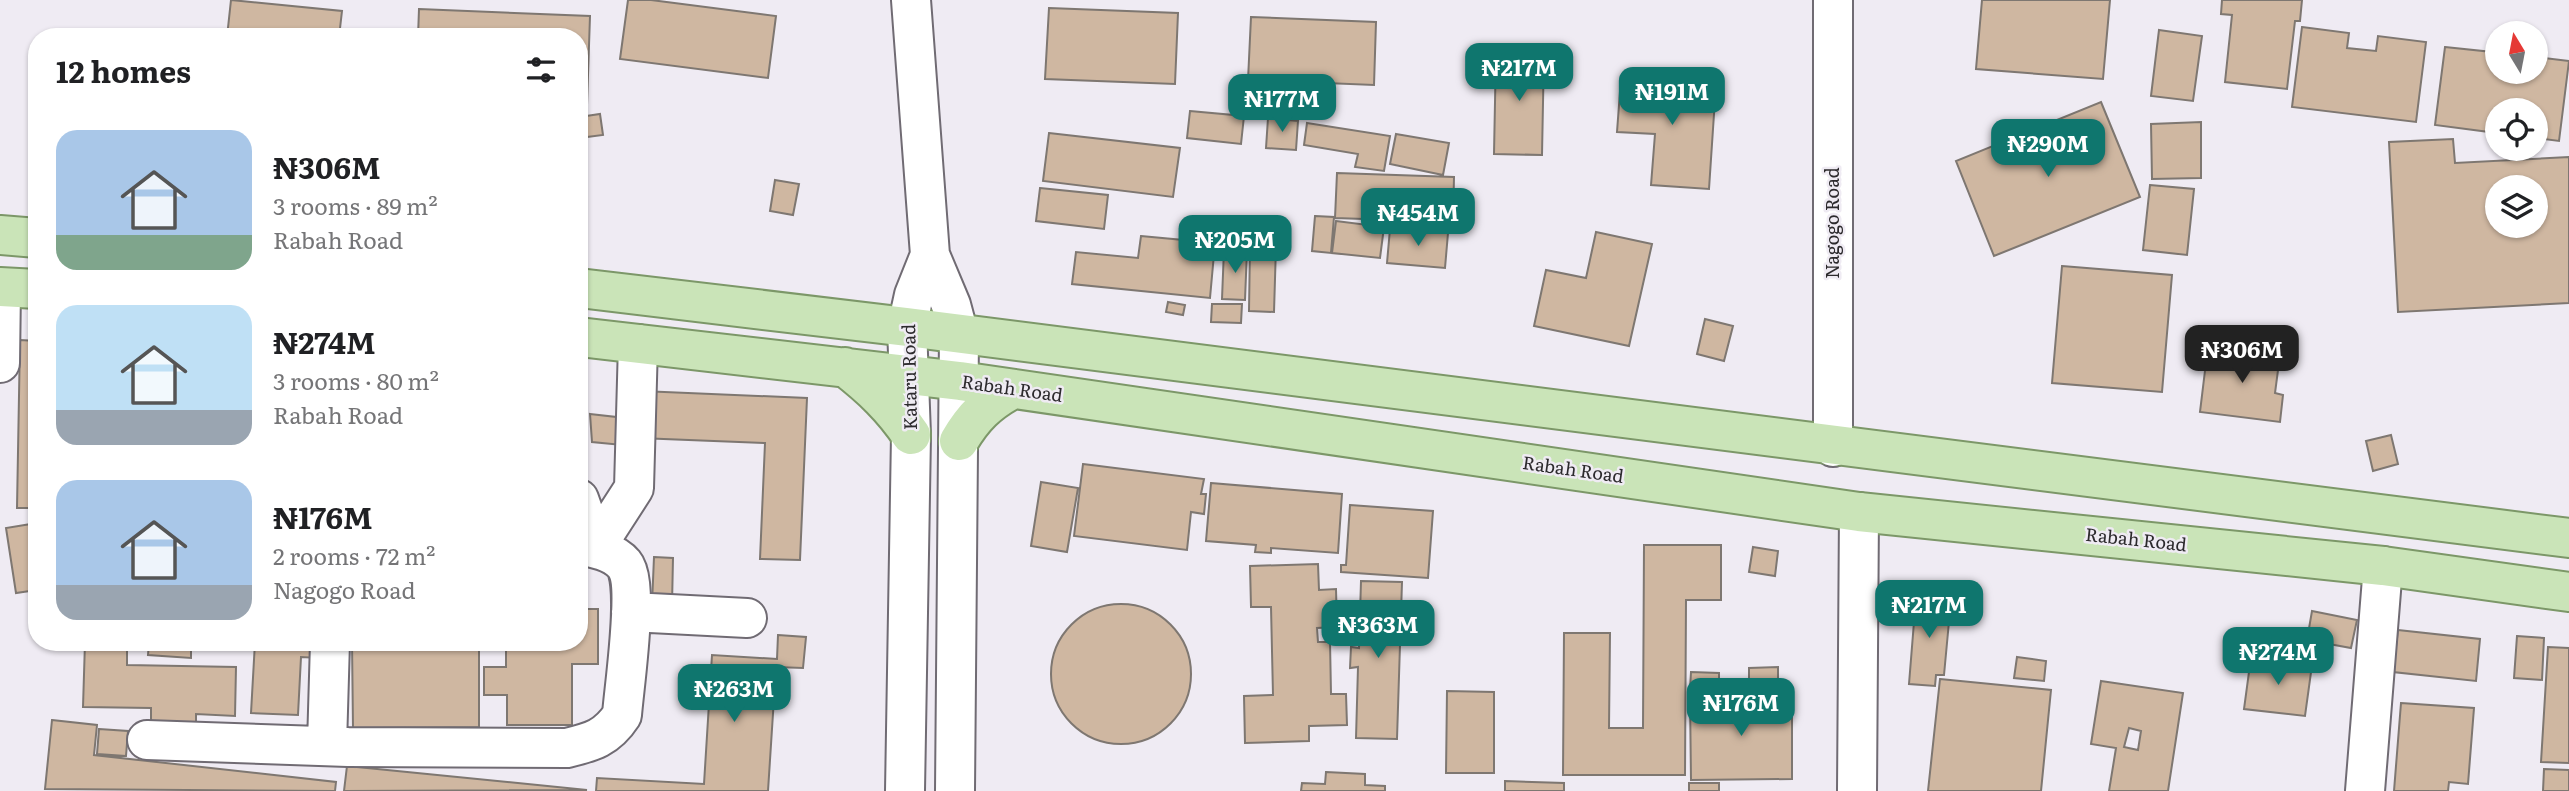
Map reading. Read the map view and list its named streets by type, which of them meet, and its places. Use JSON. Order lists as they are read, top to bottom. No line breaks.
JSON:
{"streets":{"main road":["Rabah Road"],"street":["Nagogo Road","Kataru Road"]},"crossings":[["Kataru Road","Rabah Road"]],"north":"top","page":{"heading":"12 homes","price":["₦217M","₦191M","₦177M","₦290M","₦454M","₦205M","₦306M","₦217M","₦363M","₦274M","₦263M","₦176M"],"list":[{"name":"₦306M","note":"3 rooms · 89 m² · Rabah Road"},{"name":"₦274M","note":"3 rooms · 80 m² · Rabah Road"},{"name":"₦176M","note":"2 rooms · 72 m² · Nagogo Road"}]}}
